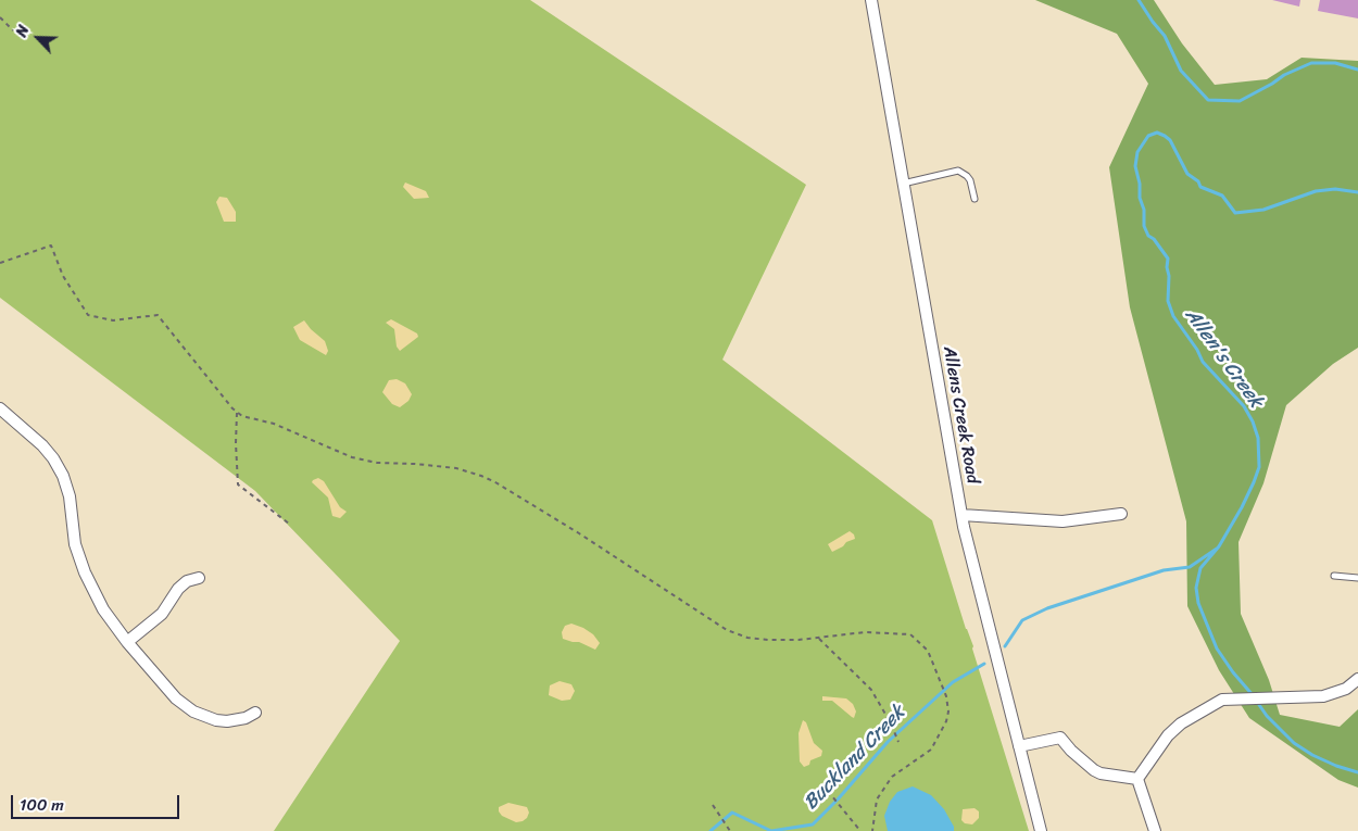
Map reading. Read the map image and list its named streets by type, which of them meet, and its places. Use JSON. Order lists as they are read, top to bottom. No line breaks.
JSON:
{"streets":{"street":["Allens Creek Road"]},"water":["Allen's Creek","Buckland Creek"],"scale_bar":"100 m","north":"top left"}
